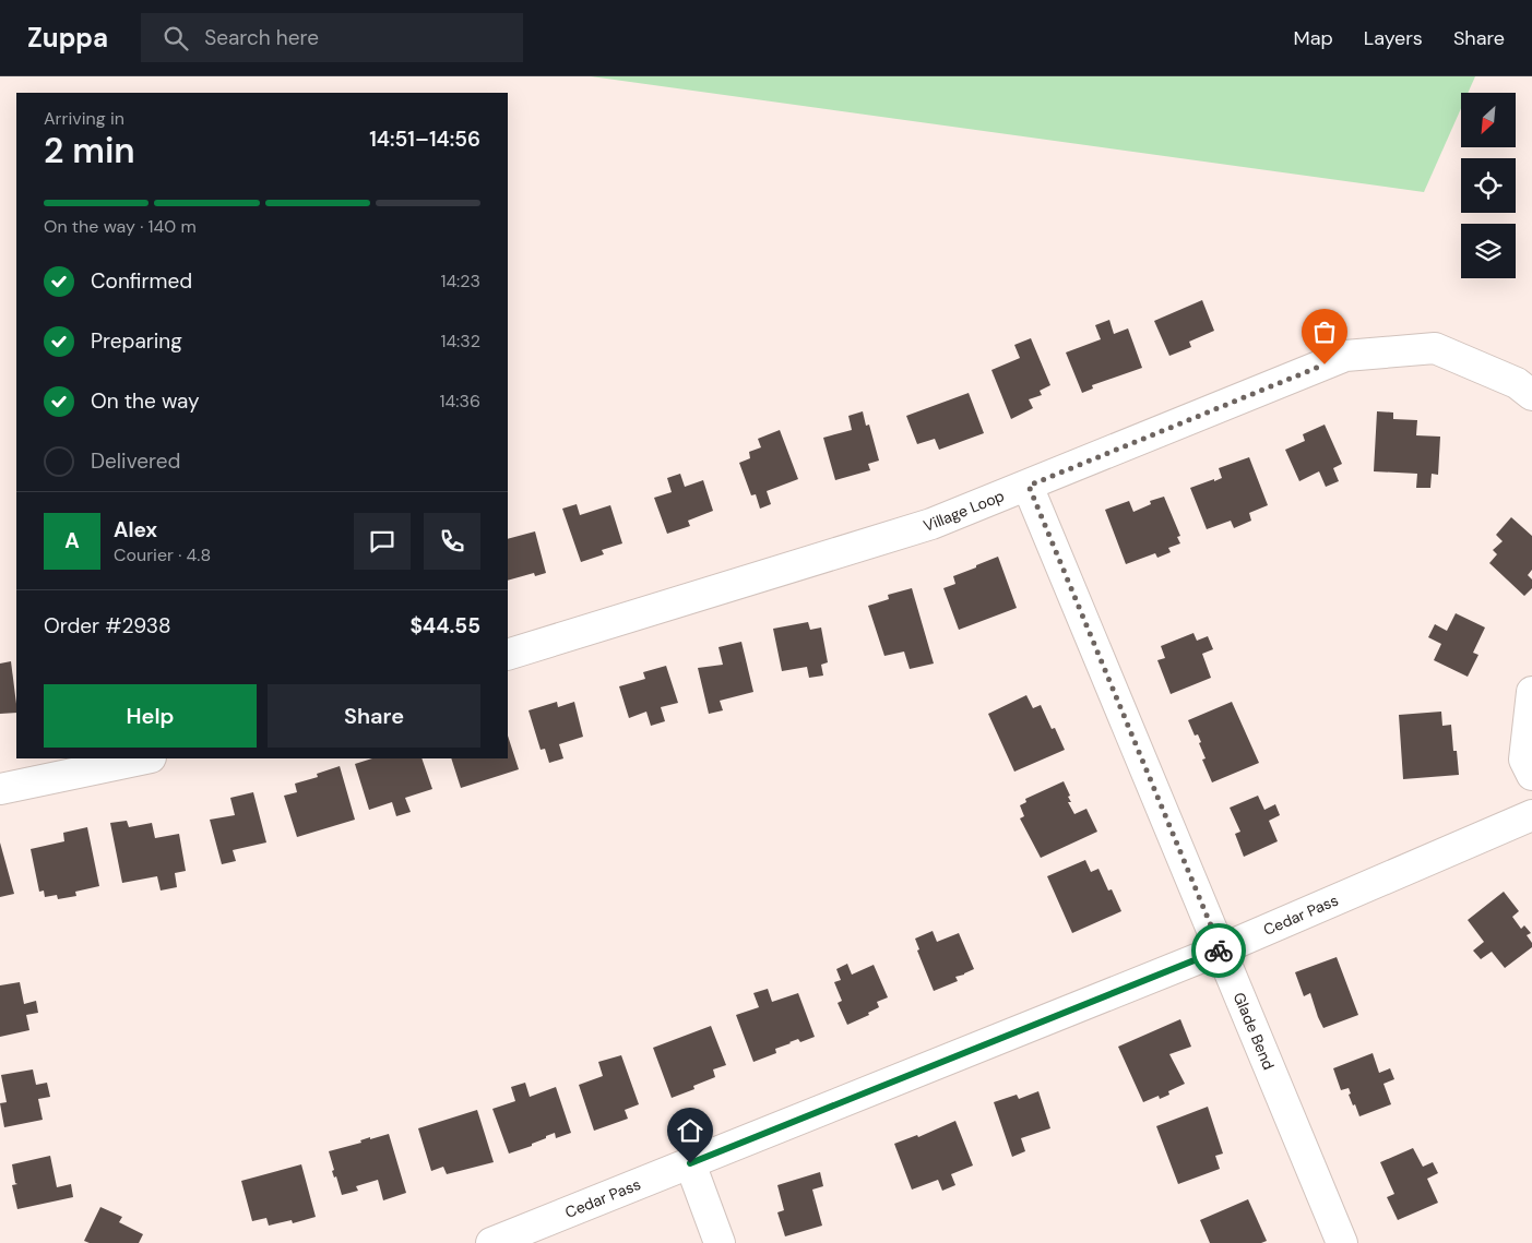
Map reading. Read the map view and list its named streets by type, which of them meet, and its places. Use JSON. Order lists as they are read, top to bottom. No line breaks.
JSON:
{"streets":{"street":["Village Loop","Cedar Pass","Glade Bend"]},"crossings":[["Village Loop","Glade Bend"],["Cedar Pass","Glade Bend"]],"north":"bottom left","page":{"header":"Zuppa","search":"Search here","nav":["Map","Layers","Share"],"heading":["2 min","Arriving in","14:51–14:56"],"panel":["Alex","Courier · 4.8","Order #2938","$44.55"],"bar":"On the way · 140 m","list":[["Confirmed","14:23"],["Preparing","14:32"],["On the way","14:36"],"Delivered"],"round":"A","buttons":["Help","Share"]}}
